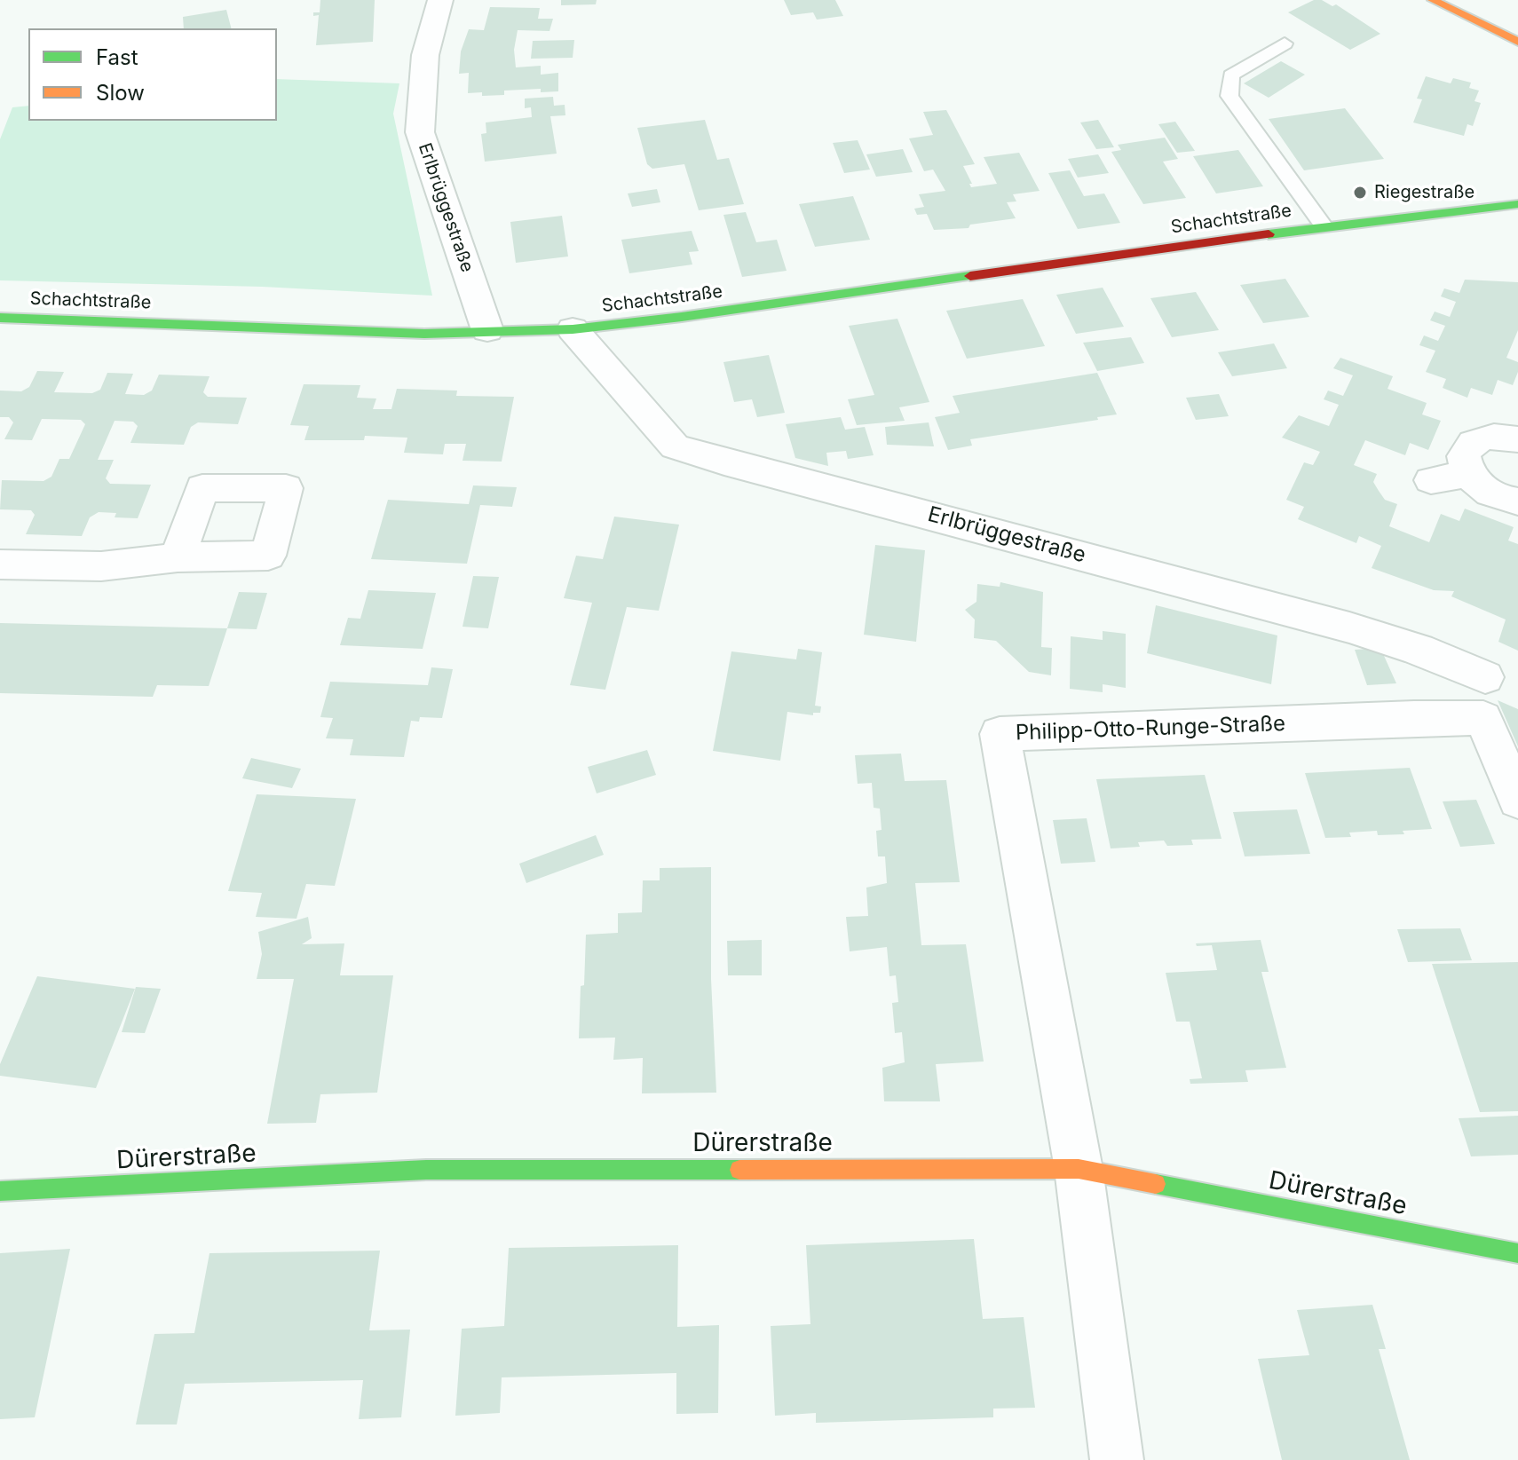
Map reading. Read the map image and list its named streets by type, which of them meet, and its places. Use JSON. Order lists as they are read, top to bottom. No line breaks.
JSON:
{"streets":{"street":["Erlbrüggestraße","Schachtstraße","Philipp-Otto-Runge-Straße","Dürerstraße"]},"crossings":[["Erlbrüggestraße","Schachtstraße"],["Philipp-Otto-Runge-Straße","Dürerstraße"]],"places":["Riegestraße"],"legend":["Fast","Slow"]}
